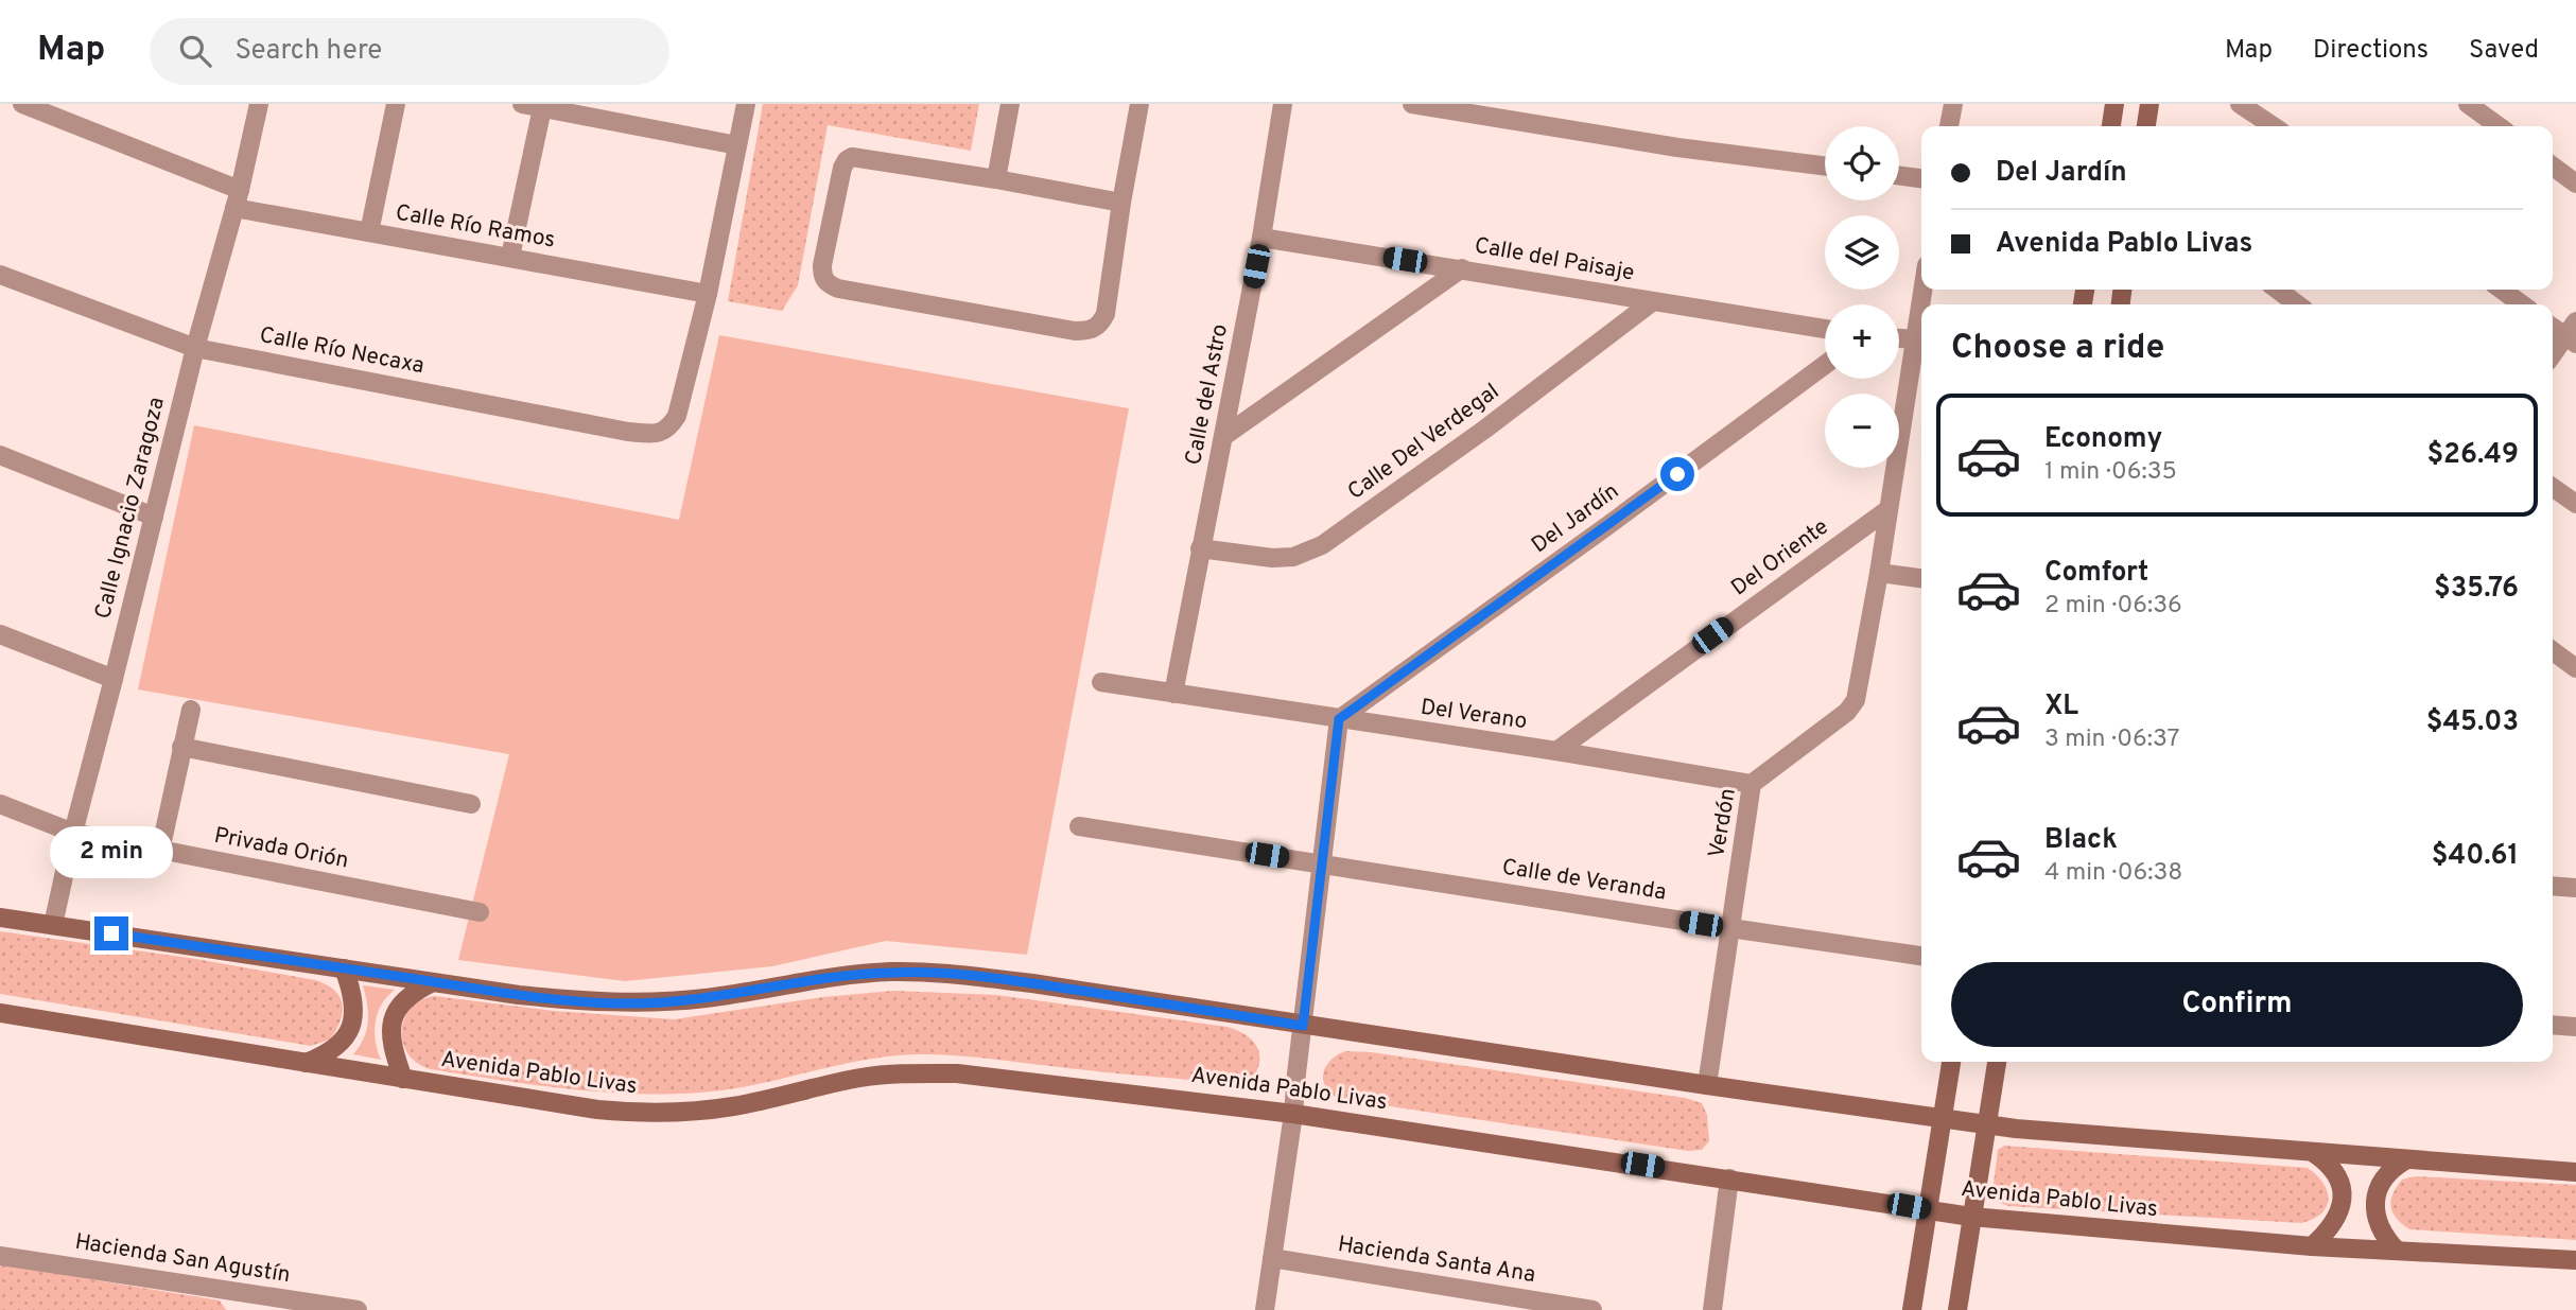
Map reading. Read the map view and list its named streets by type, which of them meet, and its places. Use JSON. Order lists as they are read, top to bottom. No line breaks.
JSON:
{"streets":{"main road":["Avenida Pablo Livas"],"street":["Calle Río Ramos","Calle del Paisaje","Calle Río Necaxa","Calle del Astro","Calle Del Verdegal","Calle Ignacio Zaragoza","Del Jardín","Del Oriente","Del Verano","Verdón","Privada Orión","Calle de Veranda","Hacienda San Agustín","Hacienda Santa Ana"]},"crossings":[["Calle Río Ramos","Calle Río Necaxa"],["Calle Río Ramos","Calle Ignacio Zaragoza"],["Calle del Paisaje","Calle del Astro"],["Calle del Paisaje","Calle Del Verdegal"],["Calle Río Necaxa","Calle Ignacio Zaragoza"],["Calle del Astro","Calle Del Verdegal"],["Calle del Astro","Del Verano"],["Calle Ignacio Zaragoza","Privada Orión"],["Del Jardín","Del Verano"],["Del Oriente","Del Verano"],["Del Oriente","Verdón"],["Del Verano","Verdón"],["Verdón","Calle de Veranda"]],"page":{"header":"Map","search":"Search here","nav":["Map","Directions","Saved"],"map_buttons":["+","−"],"banner":["Del Jardín","Avenida Pablo Livas"],"heading":"Choose a ride","list":[{"name":"Economy","note":"1 min · 06:35","value":"$26.49"},{"name":"Comfort","note":"2 min · 06:36","value":"$35.76"},{"name":"XL","note":"3 min · 06:37","value":"$45.03"},{"name":"Black","note":"4 min · 06:38","value":"$40.61"}],"bubble":"2 min","buttons":"Confirm"}}
